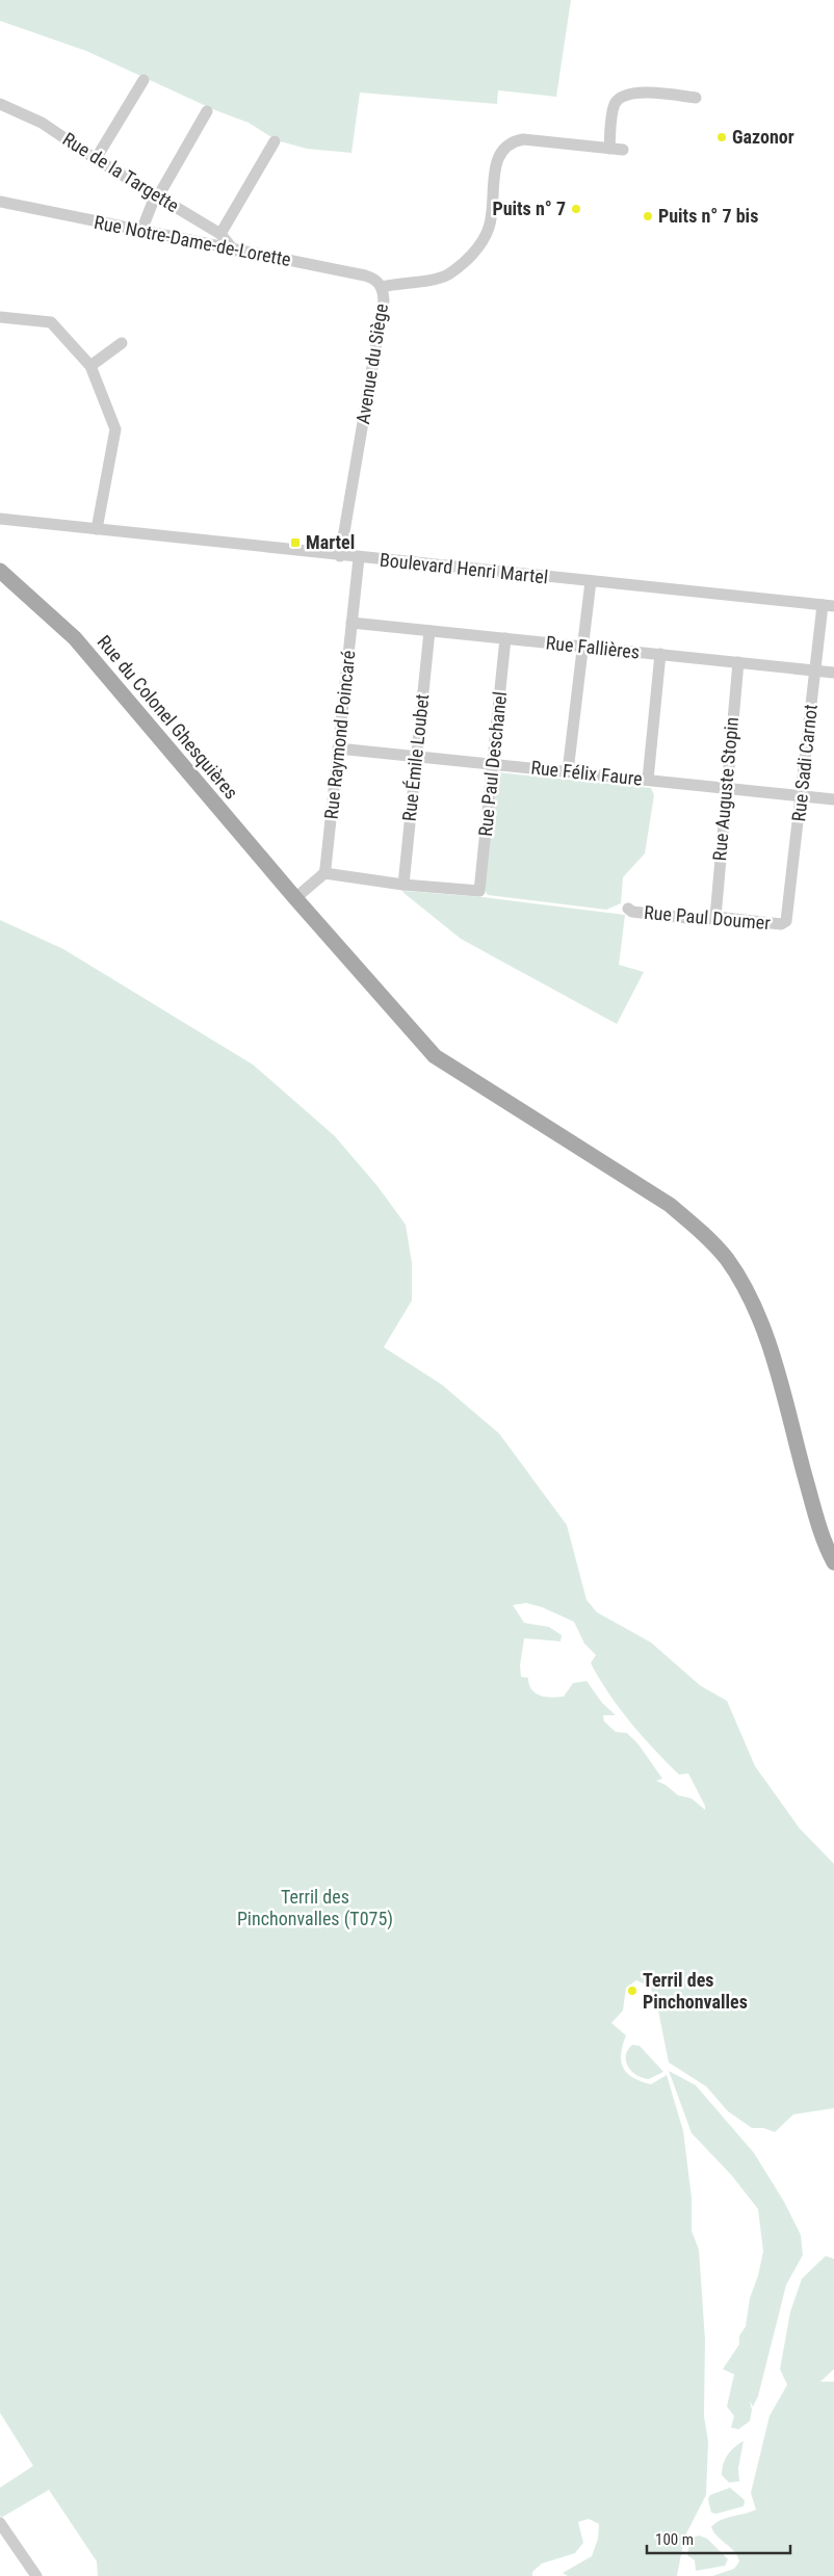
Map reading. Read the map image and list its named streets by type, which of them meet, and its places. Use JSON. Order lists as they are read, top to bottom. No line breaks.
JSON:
{"streets":{"main road":["Rue du Colonel Ghesquières"],"street":["Rue de la Targette","Rue Notre-Dame-de-Lorette","Avenue du Siège","Boulevard Henri Martel","Rue Fallières","Rue Raymond Poincaré","Rue Émile Loubet","Rue Sadi Carnot","Rue Paul Deschanel","Rue Félix Faure","Rue Auguste Stopin","Rue Paul Doumer"]},"crossings":[["Rue de la Targette","Rue Notre-Dame-de-Lorette"],["Rue Notre-Dame-de-Lorette","Avenue du Siège"],["Avenue du Siège","Boulevard Henri Martel"],["Boulevard Henri Martel","Rue Raymond Poincaré"],["Boulevard Henri Martel","Rue Sadi Carnot"],["Rue Fallières","Rue Raymond Poincaré"],["Rue Fallières","Rue Émile Loubet"],["Rue Fallières","Rue Sadi Carnot"],["Rue Fallières","Rue Paul Deschanel"],["Rue Fallières","Rue Auguste Stopin"],["Rue Raymond Poincaré","Rue Félix Faure"],["Rue Émile Loubet","Rue Paul Deschanel"],["Rue Émile Loubet","Rue Félix Faure"],["Rue Sadi Carnot","Rue Félix Faure"],["Rue Sadi Carnot","Rue Paul Doumer"],["Rue Paul Deschanel","Rue Félix Faure"],["Rue Félix Faure","Rue Auguste Stopin"],["Rue Auguste Stopin","Rue Paul Doumer"]],"parks":["Terril des Pinchonvalles (T075)"],"places":{"other":["Gazonor","Puits n° 7","Puits n° 7 bis","Terril des Pinchonvalles"],"transit":["Martel"]},"scale_bar":"100 m"}
